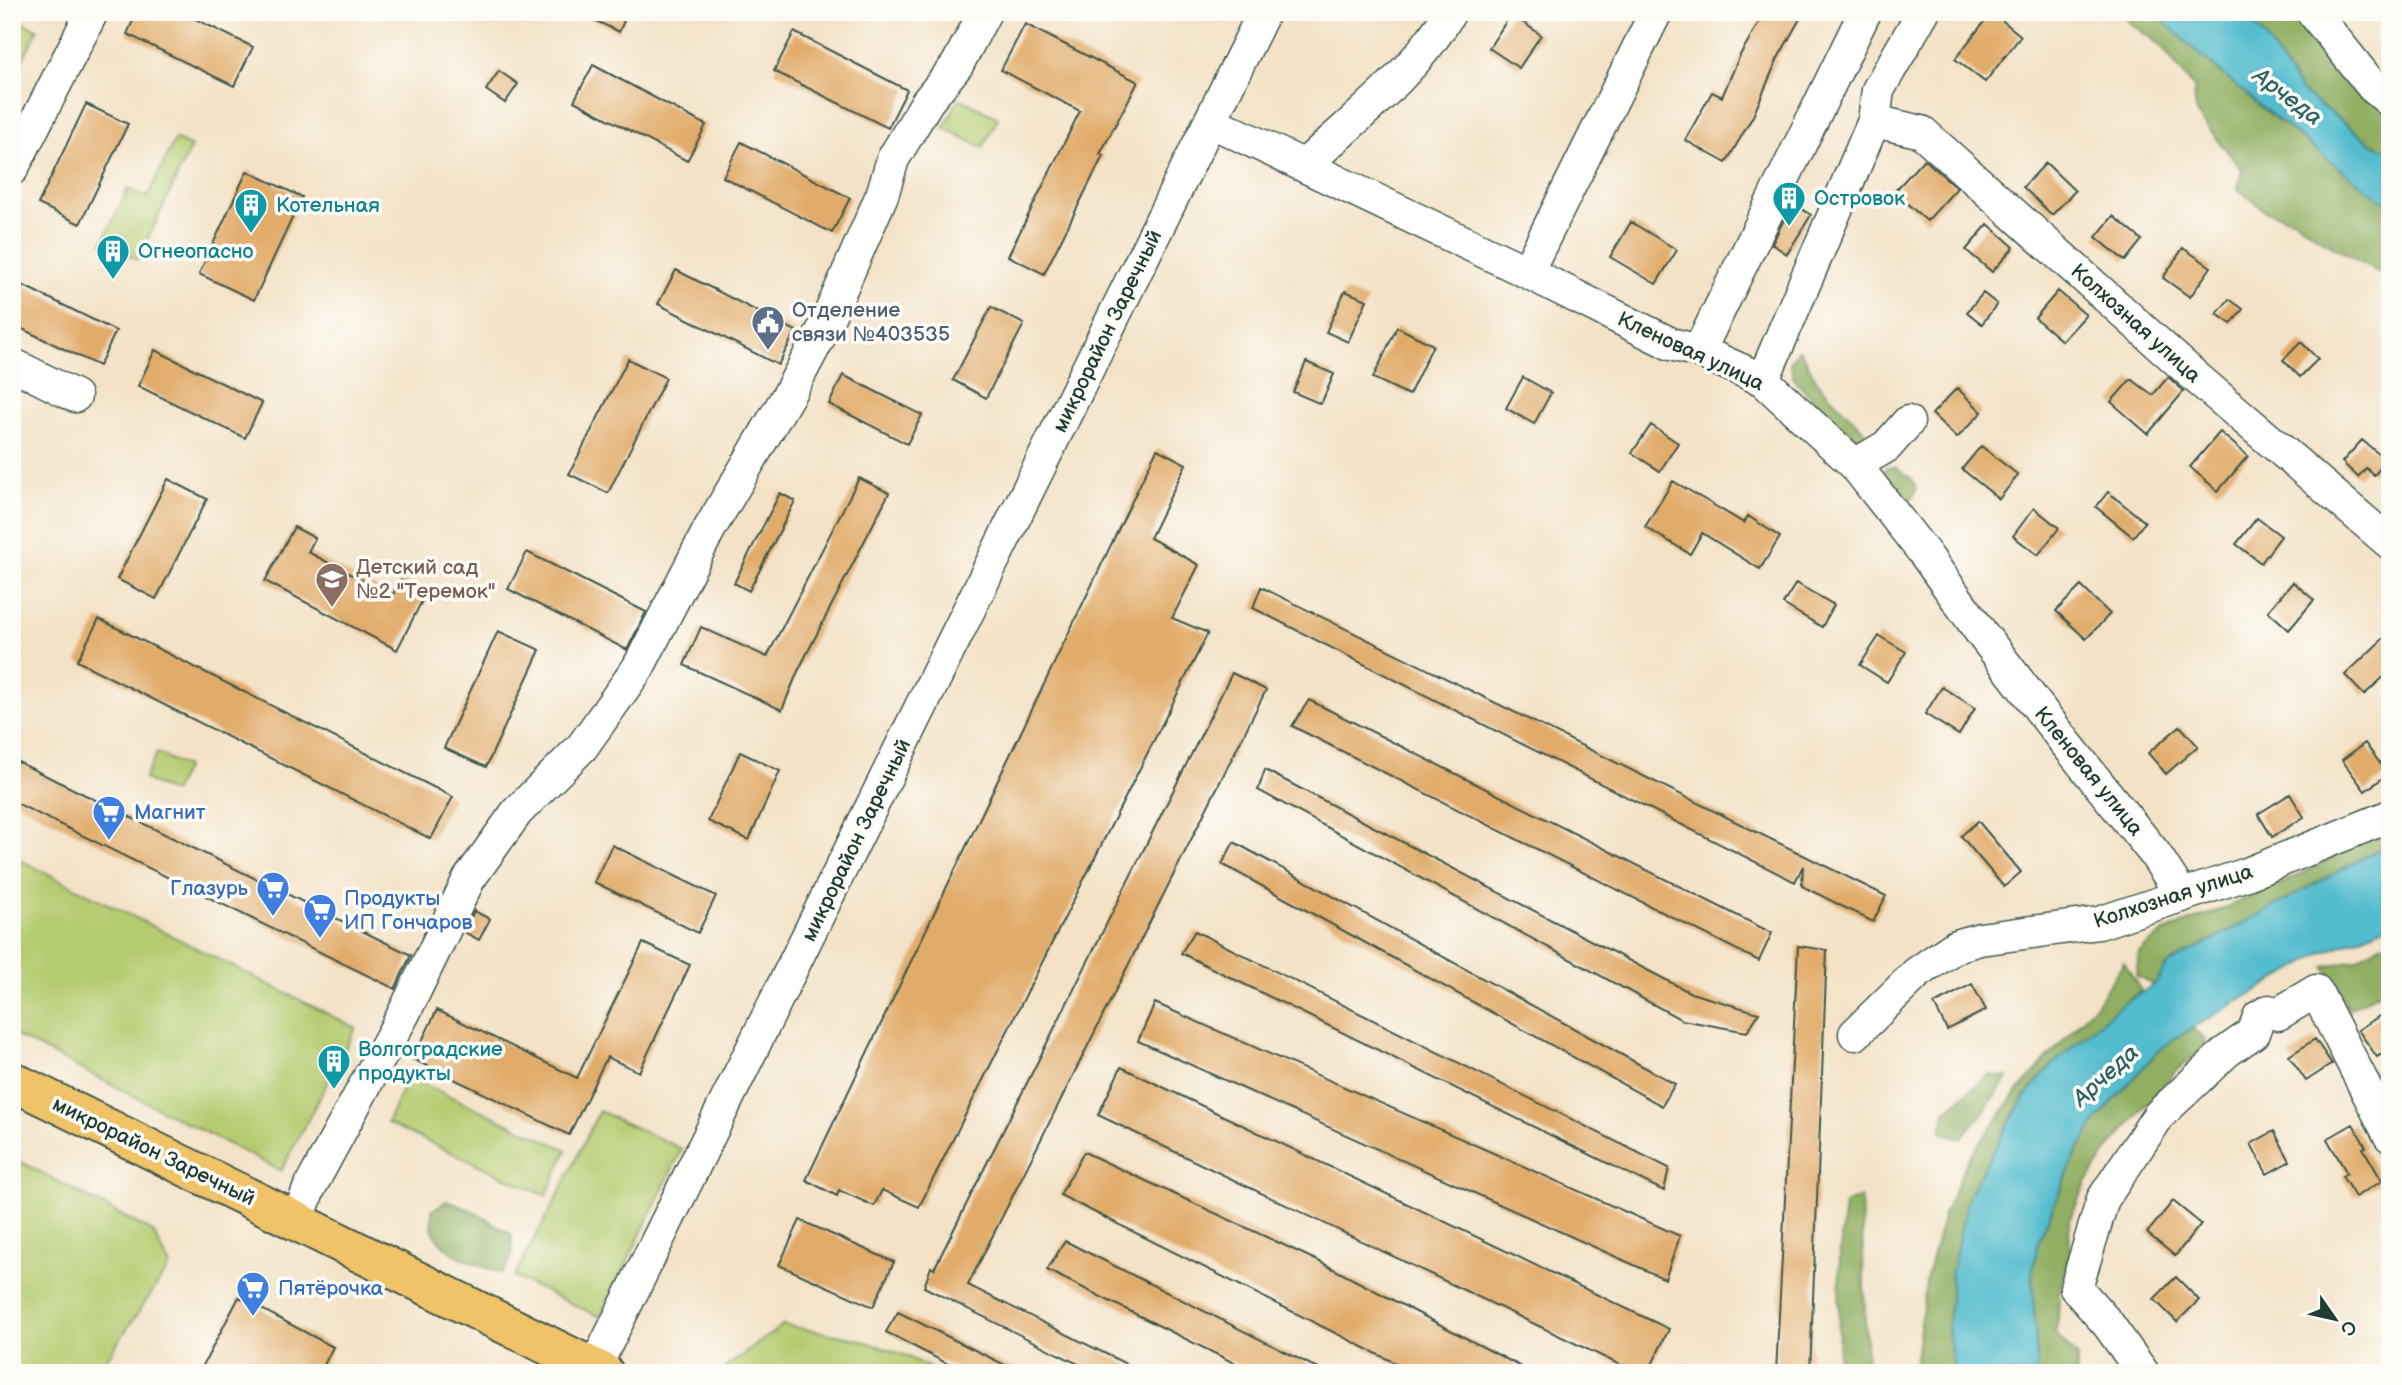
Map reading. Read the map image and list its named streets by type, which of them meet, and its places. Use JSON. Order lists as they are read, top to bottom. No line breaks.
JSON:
{"streets":{"main road":["микрорайон Заречный"],"street":["Колхозная улица","Кленовая улица"]},"crossings":[["Колхозная улица","Кленовая улица"],["микрорайон Заречный","Кленовая улица"]],"water":["Арчеда"],"places":{"building":["Островок","Котельная","Огнеопасно","Волгоградские продукты"],"public building":["Отделение связи №403535"],"school or university":["Детский сад №2 \"Теремок\""],"supermarket":["Магнит","Глазурь","Продукты ИП Гончаров","Пятёрочка"]},"north":"bottom right"}
